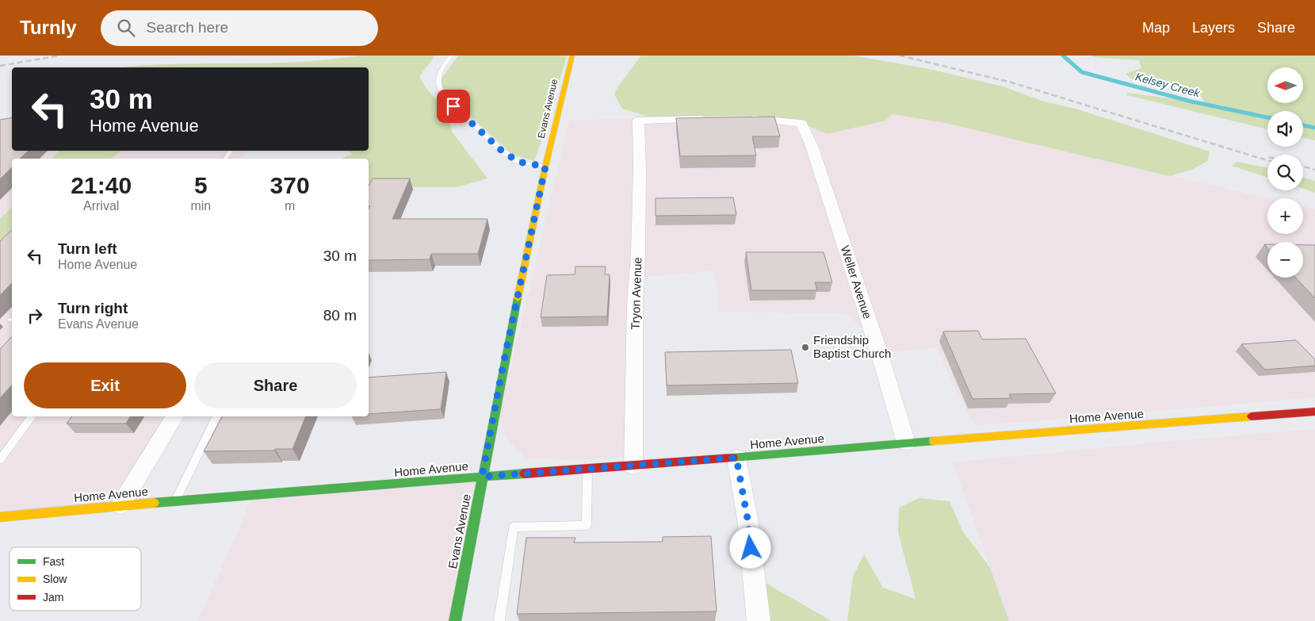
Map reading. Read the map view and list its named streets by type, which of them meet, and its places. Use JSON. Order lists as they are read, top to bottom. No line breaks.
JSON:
{"streets":{"street":["Evans Avenue","Weller Avenue","Tryon Avenue","Home Avenue"]},"crossings":[["Evans Avenue","Home Avenue"],["Weller Avenue","Home Avenue"],["Tryon Avenue","Home Avenue"]],"water":["Kelsey Creek"],"places":["Friendship Baptist Church"],"legend":["Fast","Slow","Jam"],"north":"left","page":{"header":"Turnly","search":"Search here","nav":["Map","Layers","Share"],"map_buttons":["+","−"],"turn":["30 m","Home Avenue"],"eta":["21:40","Arrival","5","min","370","m"],"list":[{"name":"Turn left","note":"Home Avenue","value":"30 m"},{"name":"Turn right","note":"Evans Avenue","value":"80 m"}],"buttons":["Exit","Share"]}}
